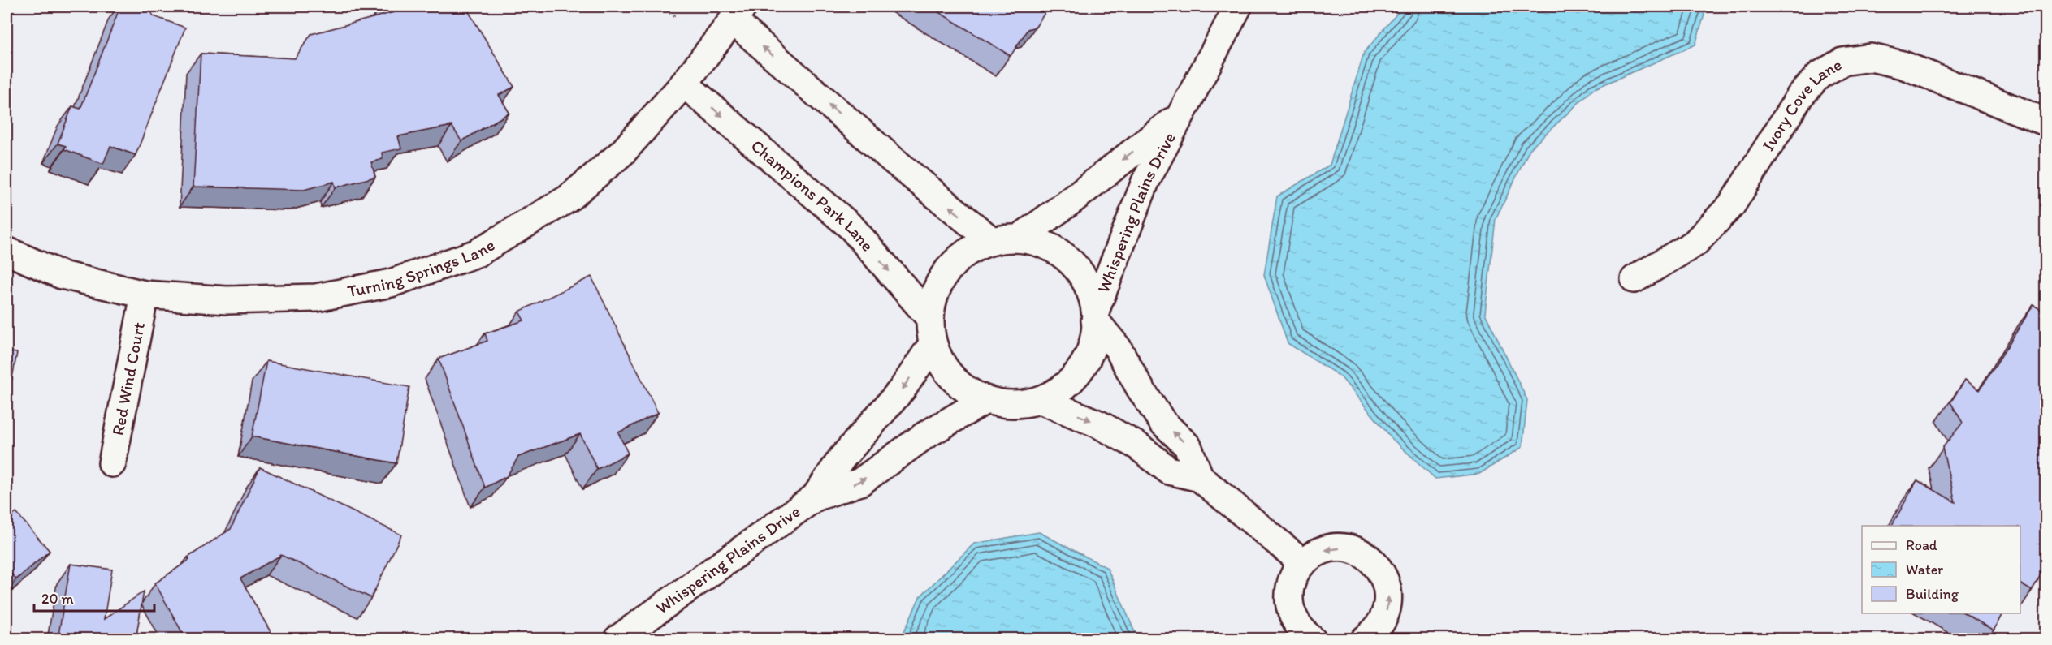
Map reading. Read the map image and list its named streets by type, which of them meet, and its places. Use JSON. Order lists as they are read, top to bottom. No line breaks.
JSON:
{"streets":{"street":["Ivory Cove Lane","Champions Park Lane","Whispering Plains Drive","Turning Springs Lane","Red Wind Court"]},"crossings":[["Champions Park Lane","Whispering Plains Drive"],["Champions Park Lane","Turning Springs Lane"],["Turning Springs Lane","Red Wind Court"]],"legend":["Road","Water","Building"],"scale_bar":"20 m"}
